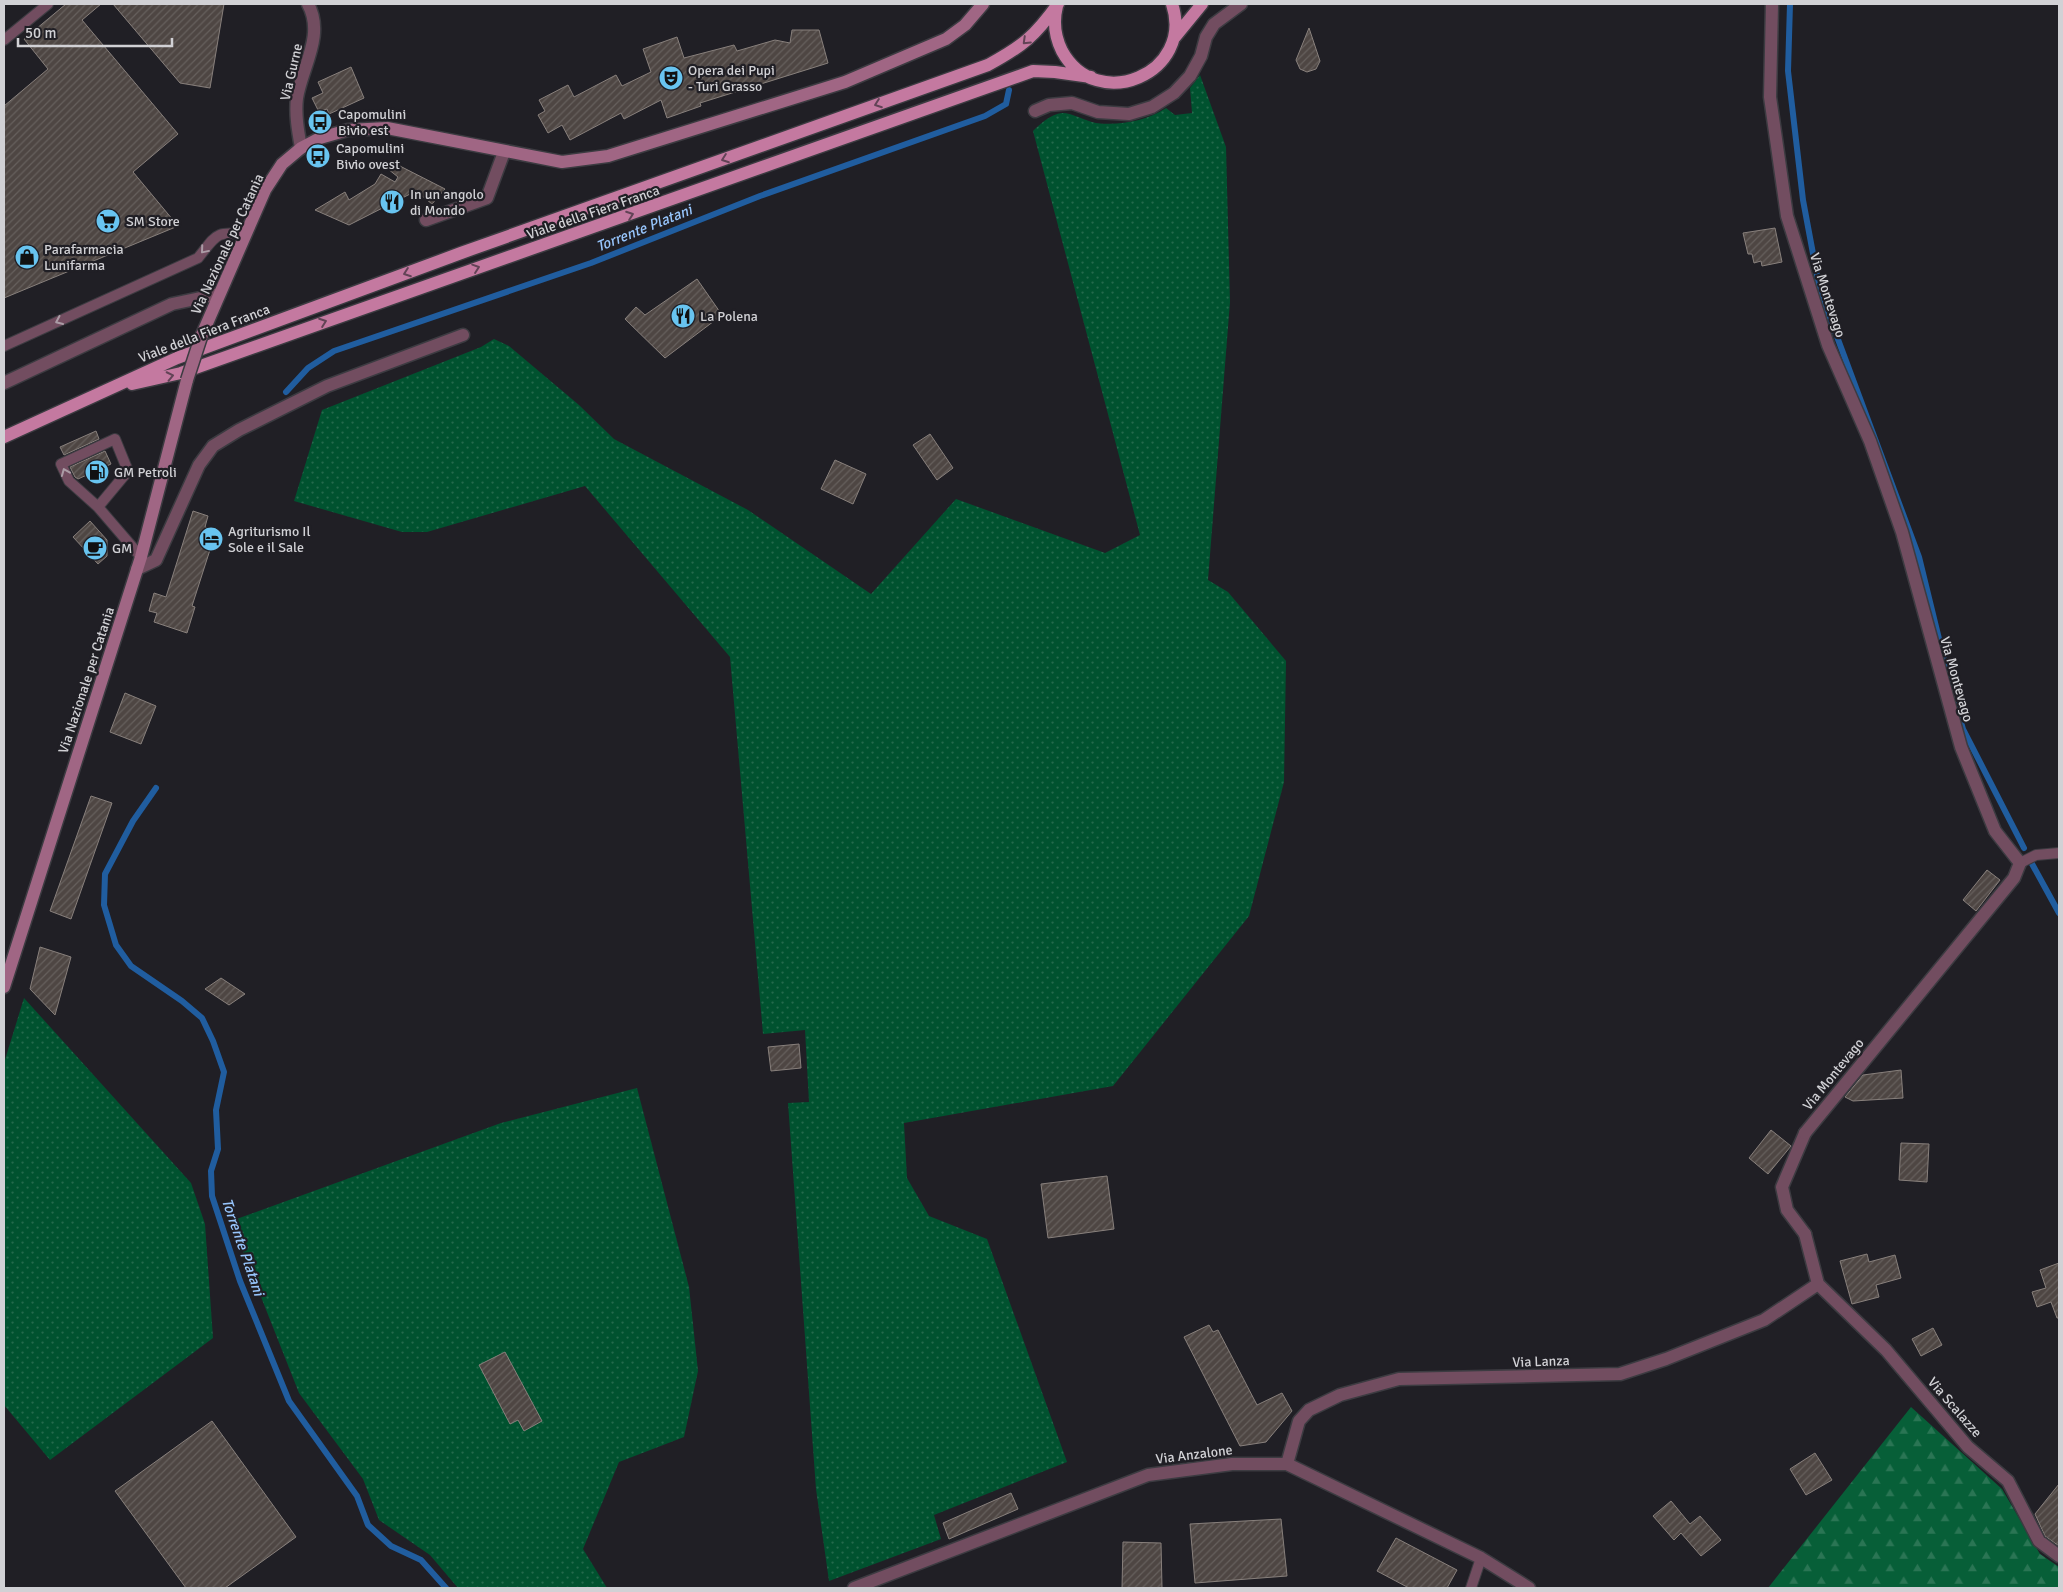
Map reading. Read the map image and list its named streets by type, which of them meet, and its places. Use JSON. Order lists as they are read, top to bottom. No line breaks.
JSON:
{"streets":{"main road":["Viale della Fiera Franca","Via Nazionale per Catania"],"street":["Via Gurne","Via Montevago","Via Lanza","Via Scalazze","Via Anzalone"]},"crossings":[["Via Gurne","Via Nazionale per Catania"],["Via Montevago","Via Lanza"],["Via Montevago","Via Scalazze"],["Via Lanza","Via Scalazze"],["Via Lanza","Via Anzalone"]],"water":["Torrente Platani"],"places":{"theatre":["Opera dei Pupi - Turi Grasso"],"bus stop":["Capomulini Bivio est","Capomulini Bivio ovest"],"restaurant":["In un angolo di Mondo","La Polena"],"supermarket":["SM Store"],"shop":["Parafarmacia Lunifarma"],"fuel station":["GM Petroli"],"hotel":["Agriturismo Il Sole e il Sale"],"cafe":["GM"]},"scale_bar":"50 m"}
